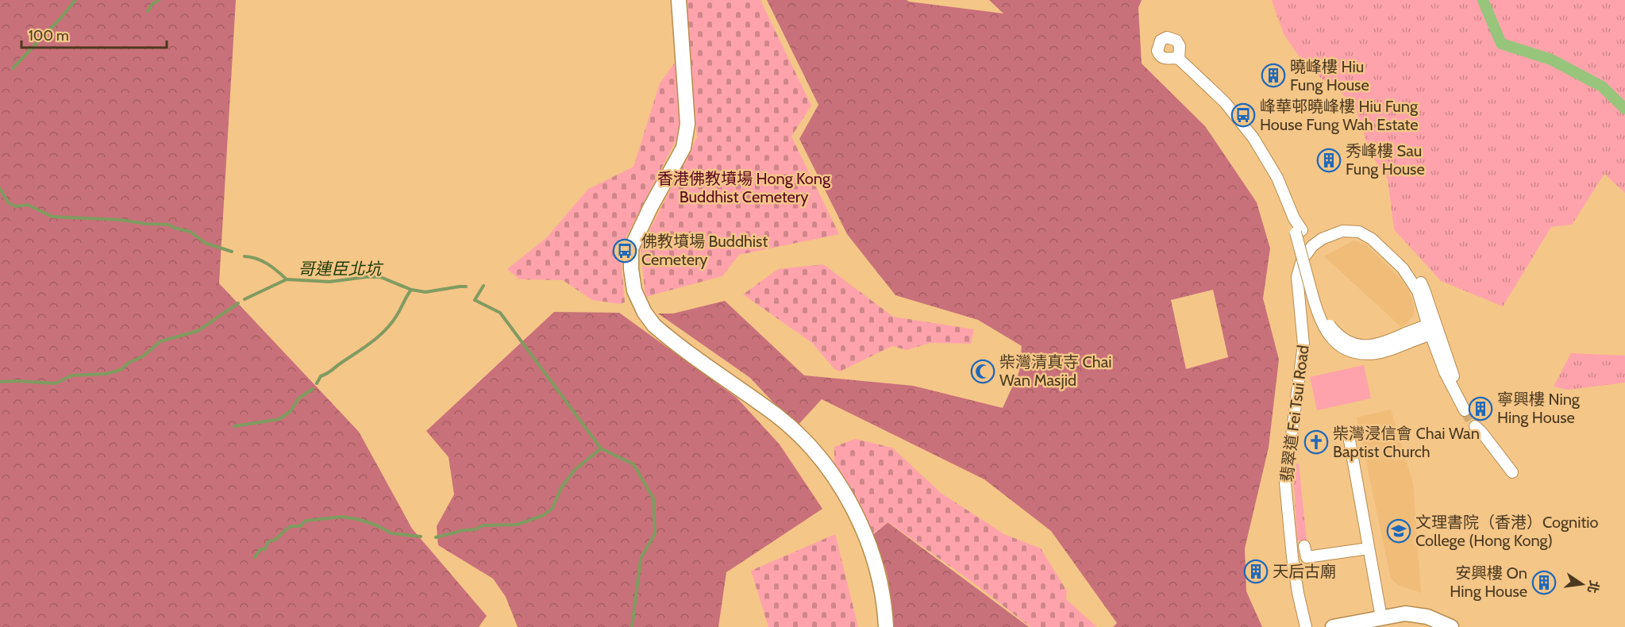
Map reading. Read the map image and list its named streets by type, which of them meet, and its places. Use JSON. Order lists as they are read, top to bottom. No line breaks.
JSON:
{"streets":{"street":["翡翠道 Fei Tsui Road"]},"water":["哥連臣北坑"],"parks":["香港佛教墳場 Hong Kong Buddhist Cemetery"],"places":{"building":["曉峰樓 Hiu Fung House","秀峰樓 Sau Fung House","寧興樓 Ning Hing House","天后古廟","安興樓 On Hing House"],"bus stop":["峰華邨曉峰樓 Hiu Fung House Fung Wah Estate","佛教墳場 Buddhist Cemetery"],"mosque":["柴灣清真寺 Chai Wan Masjid"],"church":["柴灣浸信會 Chai Wan Baptist Church"],"school or university":["文理書院（香港）Cognitio College (Hong Kong)"]},"scale_bar":"100 m","north":"right"}
